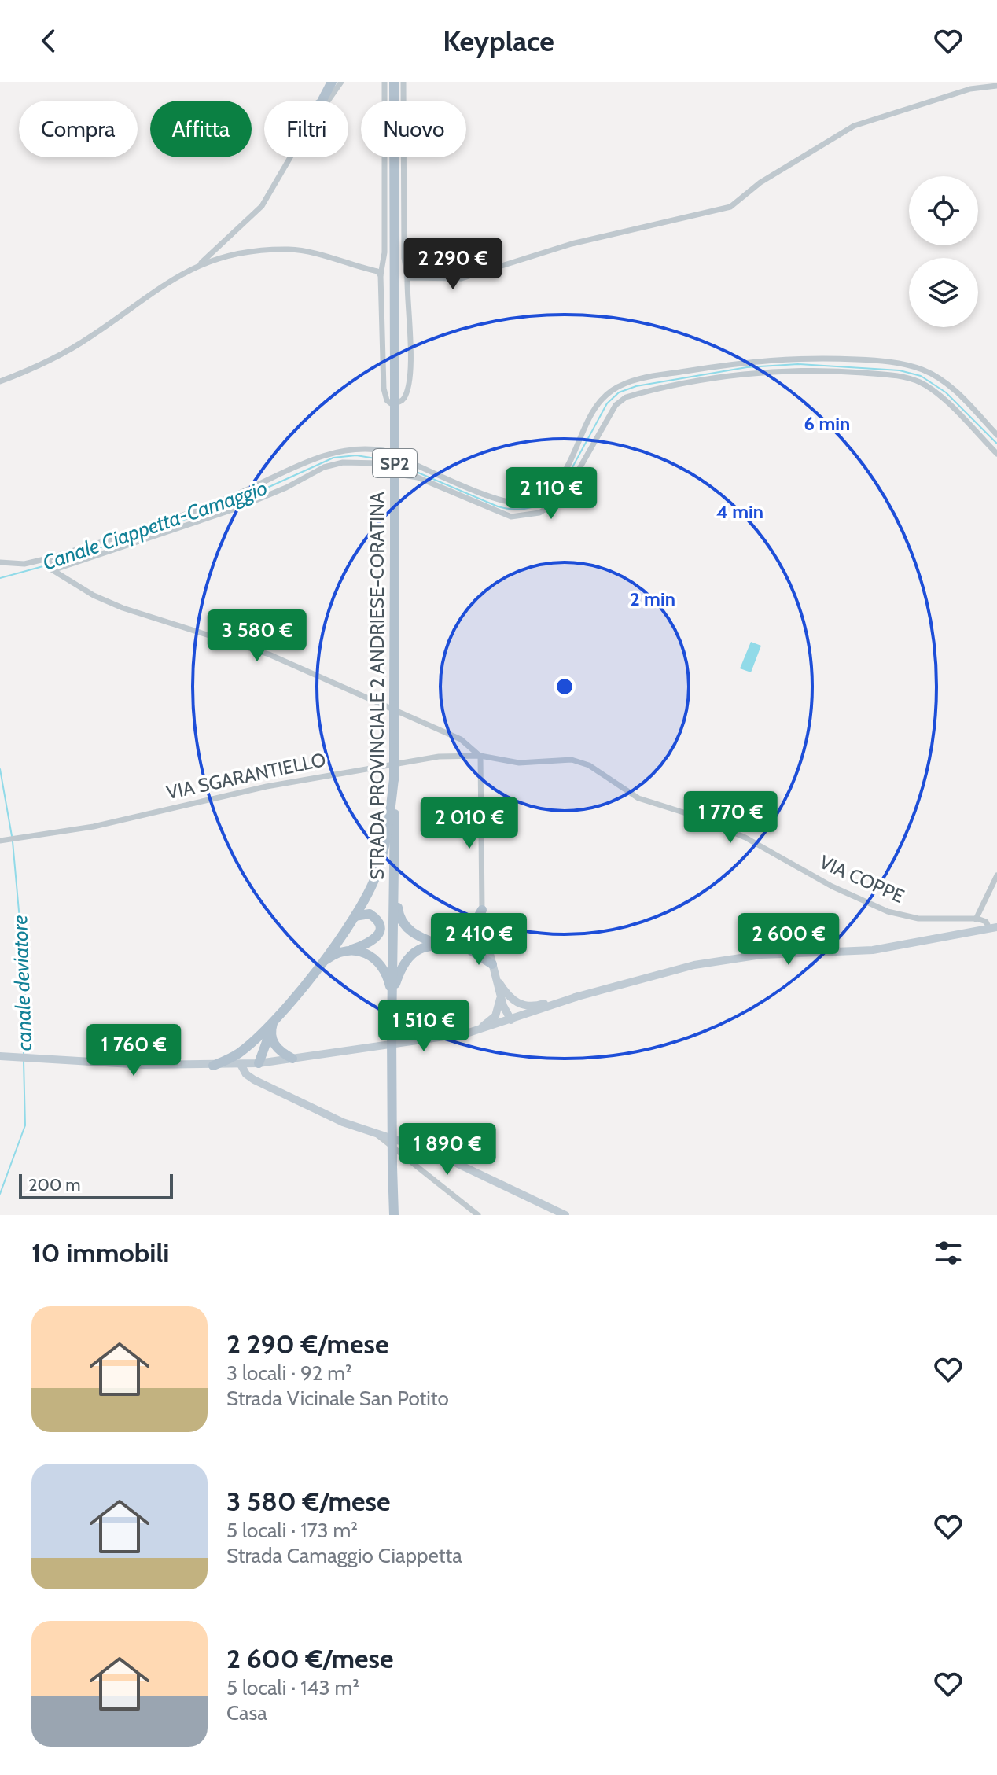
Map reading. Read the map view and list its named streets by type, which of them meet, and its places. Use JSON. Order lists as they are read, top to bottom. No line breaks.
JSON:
{"streets":{"main road":["SP2","STRADA PROVINCIALE 2 ANDRIESE-CORATINA"],"street":["VIA SGARANTIELLO","VIA COPPE"]},"crossings":[["VIA SGARANTIELLO","VIA COPPE"]],"water":["Canale Ciappetta-Camaggio","canale deviatore"],"scale_bar":"200 m","page":{"header":"Keyplace","chip":["Compra","Affitta","Filtri","Nuovo"],"price":["2 290 €","2 110 €","3 580 €","1 770 €","2 010 €","2 410 €","2 600 €","1 510 €","1 760 €","1 890 €"],"scale":"200 m","heading":"10 immobili","list":[{"name":"2 290 €/mese","note":"3 locali · 92 m² · Strada Vicinale San Potito"},{"name":"3 580 €/mese","note":"5 locali · 173 m² · Strada Camaggio Ciappetta"},{"name":"2 600 €/mese","note":"5 locali · 143 m² · Casa"}]},"rings":["6 min","4 min","2 min"]}
